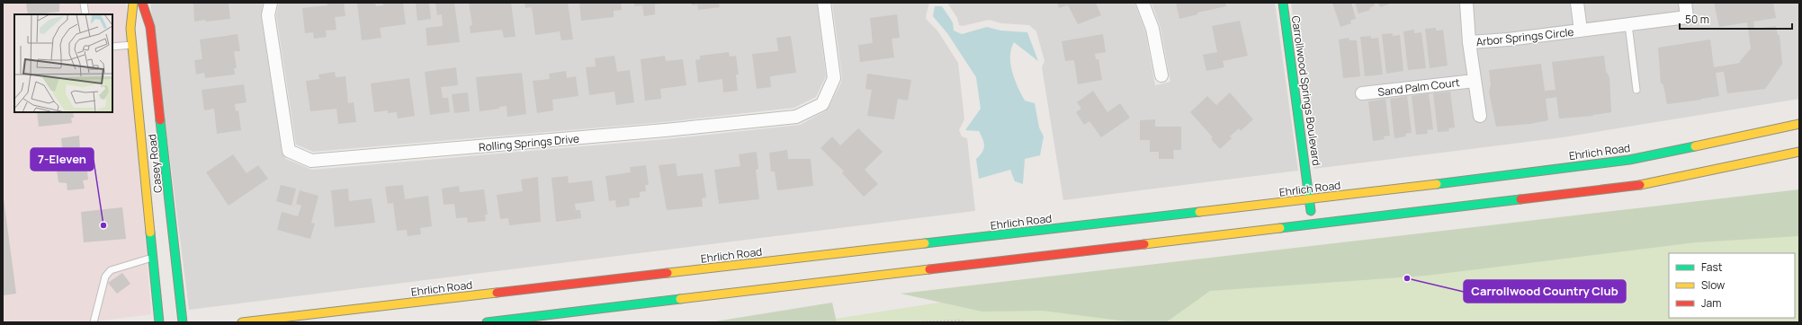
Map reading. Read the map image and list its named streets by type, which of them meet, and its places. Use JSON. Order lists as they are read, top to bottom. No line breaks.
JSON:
{"streets":{"main road":["Carrollwood Springs Boulevard","Ehrlich Road","Casey Road"],"street":["Arbor Springs Circle","Sand Palm Court","Rolling Springs Drive"]},"crossings":[["Arbor Springs Circle","Sand Palm Court"],["Carrollwood Springs Boulevard","Ehrlich Road"]],"places":["7-Eleven","Carrollwood Country Club"],"legend":["Fast","Slow","Jam"],"scale_bar":"50 m"}
